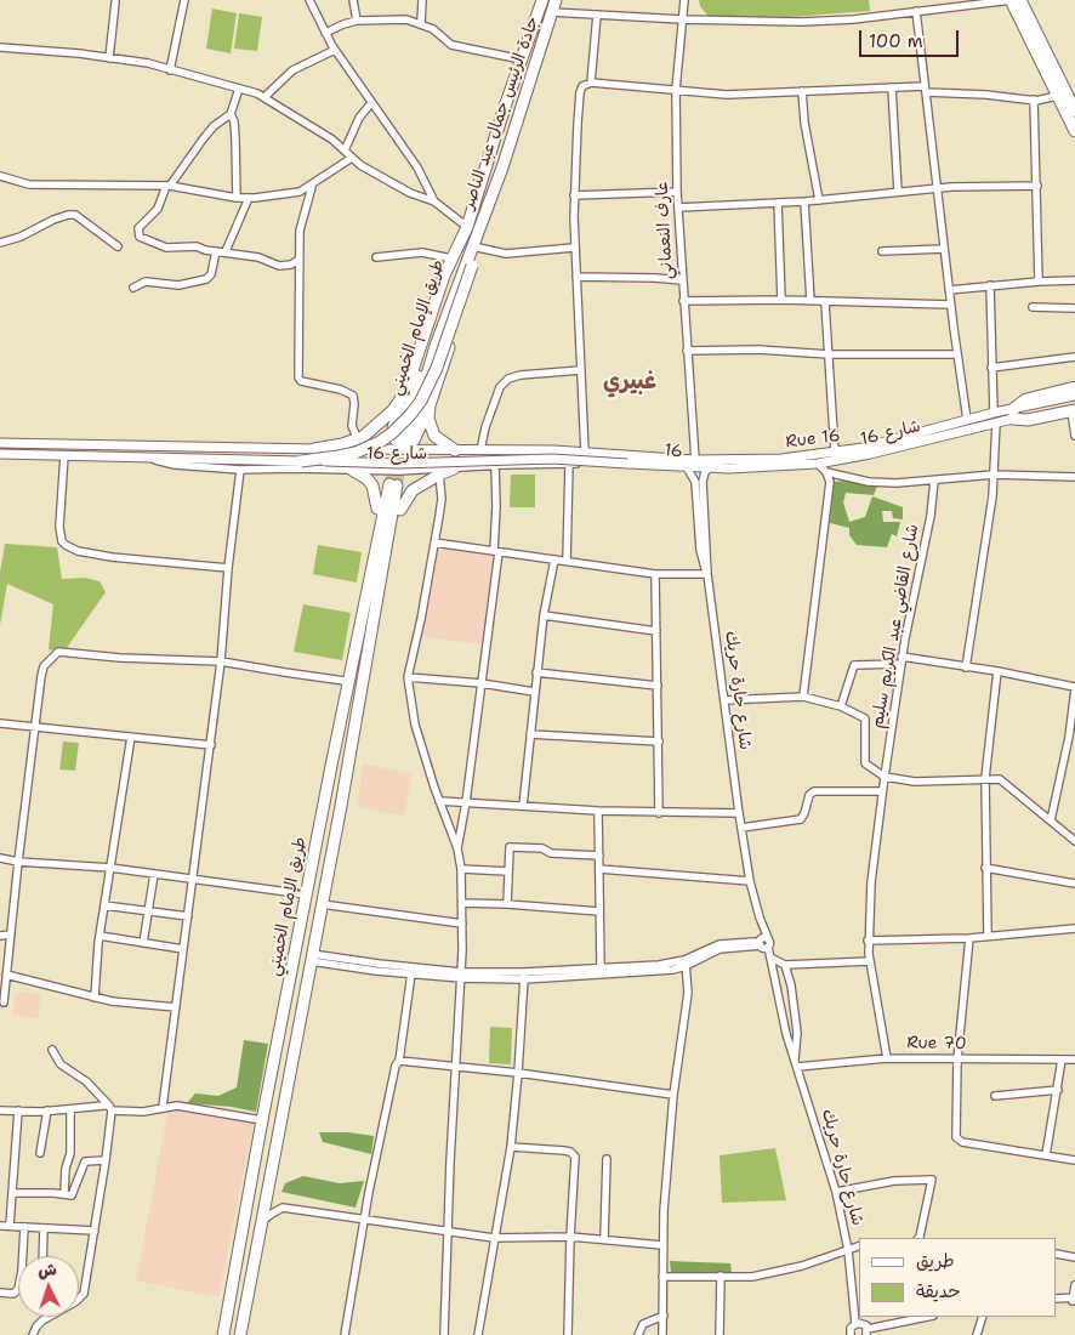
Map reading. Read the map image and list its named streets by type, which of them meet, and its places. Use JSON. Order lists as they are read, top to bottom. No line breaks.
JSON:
{"streets":{"highway":["جادة الرئيس جمال عبد الناصر","طريق الإمام الخميني"],"main road":["شارع 16","Rue 16","16"],"street":["عارف النعماني","شارع القاضي عبد الكريم سليم","شارع حارة حريك","Rue 70"]},"crossings":[["جادة الرئيس جمال عبد الناصر","طريق الإمام الخميني"],["عارف النعماني","شارع 16"],["عارف النعماني","Rue 16"],["عارف النعماني","16"],["شارع 16","Rue 16"],["شارع 16","16"],["Rue 16","16"],["شارع القاضي عبد الكريم سليم","Rue 70"],["شارع حارة حريك","Rue 70"]],"districts":["غبيري"],"legend":["طريق","حديقة"],"scale_bar":"100 m","north":"top"}
